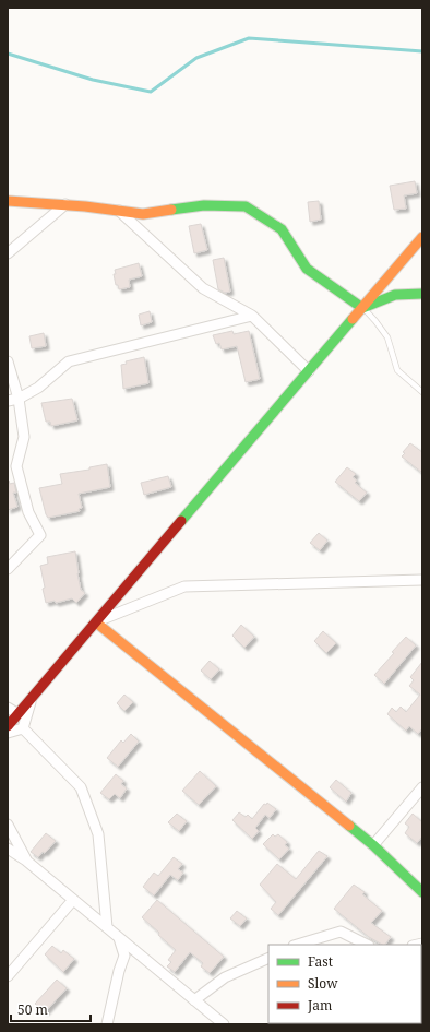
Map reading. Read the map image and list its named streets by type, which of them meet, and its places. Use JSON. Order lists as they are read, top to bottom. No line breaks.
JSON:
{"legend":["Fast","Slow","Jam"],"scale_bar":"50 m"}
